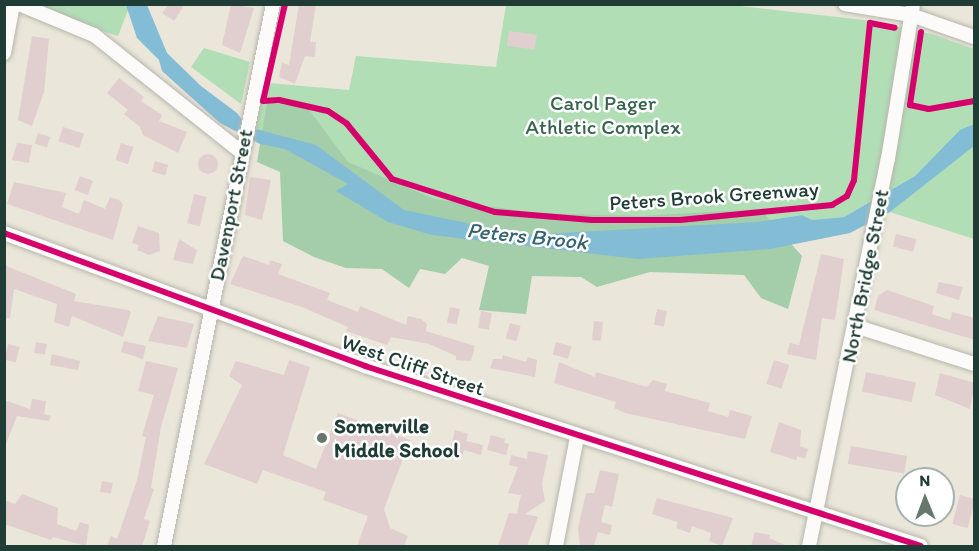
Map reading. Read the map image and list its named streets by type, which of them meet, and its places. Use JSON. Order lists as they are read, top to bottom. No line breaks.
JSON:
{"streets":{"street":["Davenport Street","North Bridge Street","West Cliff Street"],"cycle path":["Peters Brook Greenway"]},"crossings":[["Davenport Street","West Cliff Street"],["North Bridge Street","West Cliff Street"]],"water":["Peters Brook"],"parks":["Carol Pager Athletic Complex"],"places":["Somerville Middle School"],"north":"top"}
